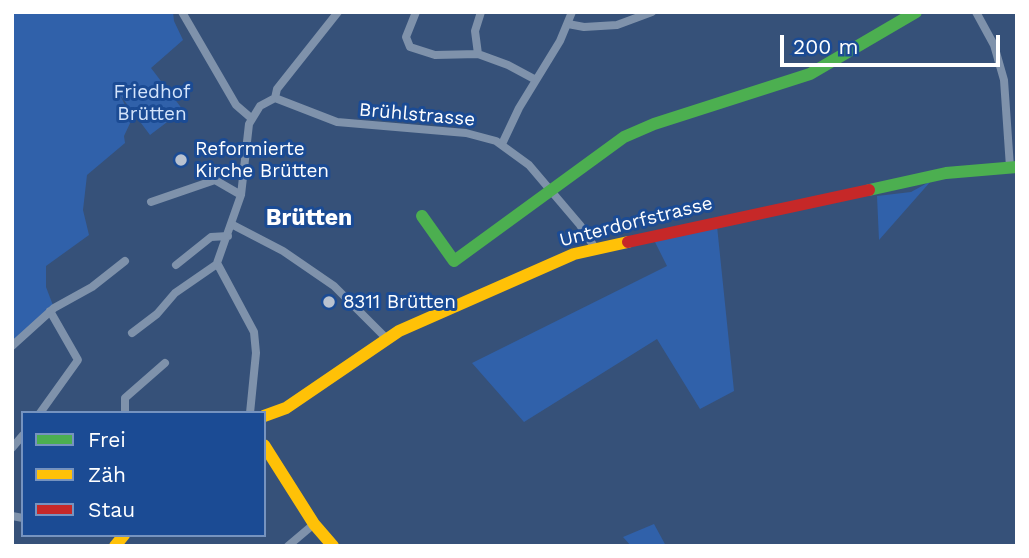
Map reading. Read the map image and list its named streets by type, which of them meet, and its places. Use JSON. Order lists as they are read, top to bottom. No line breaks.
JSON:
{"streets":{"street":["Brühlstrasse","Unterdorfstrasse"]},"crossings":[["Brühlstrasse","Unterdorfstrasse"]],"districts":["Brütten"],"parks":["Friedhof Brütten"],"places":["Reformierte Kirche Brütten","8311 Brütten"],"legend":["Frei","Zäh","Stau"],"scale_bar":"200 m"}
